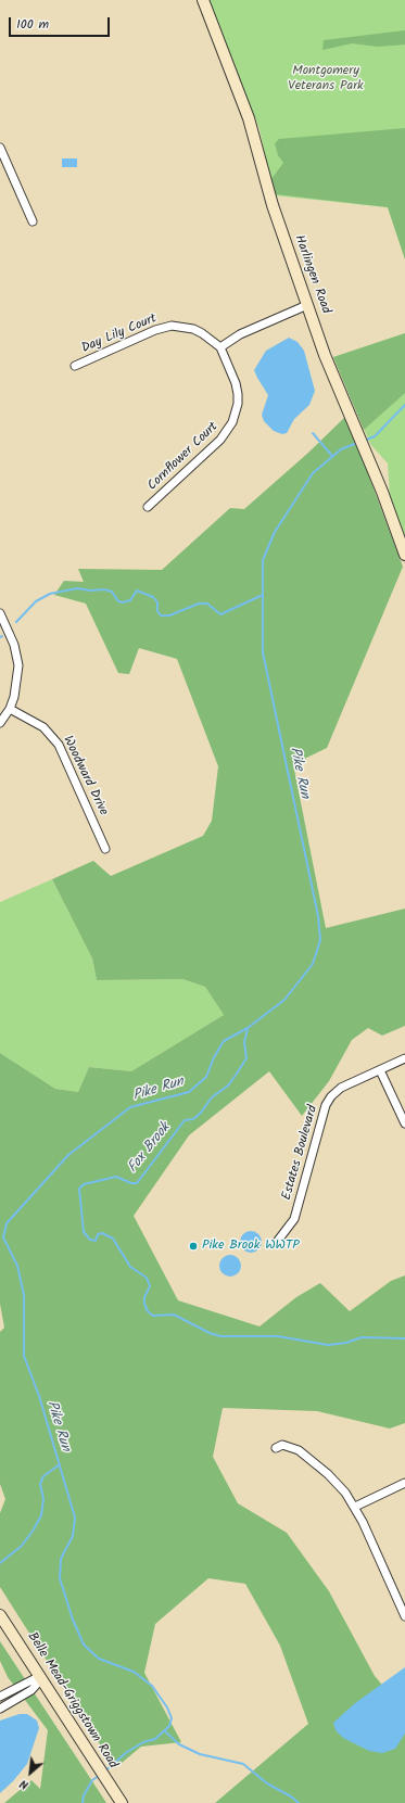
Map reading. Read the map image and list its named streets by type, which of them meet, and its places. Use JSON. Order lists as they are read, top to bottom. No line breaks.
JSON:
{"streets":{"street":["Harlingen Road","Day Lily Court","Cornflower Court","Woodward Drive","Estates Boulevard","Belle Mead-Griggstown Road"]},"crossings":[["Day Lily Court","Cornflower Court"]],"water":["Pike Run","Fox Brook"],"parks":["Montgomery Veterans Park"],"places":["Pike Brook WWTP"],"scale_bar":"100 m","north":"bottom left"}
